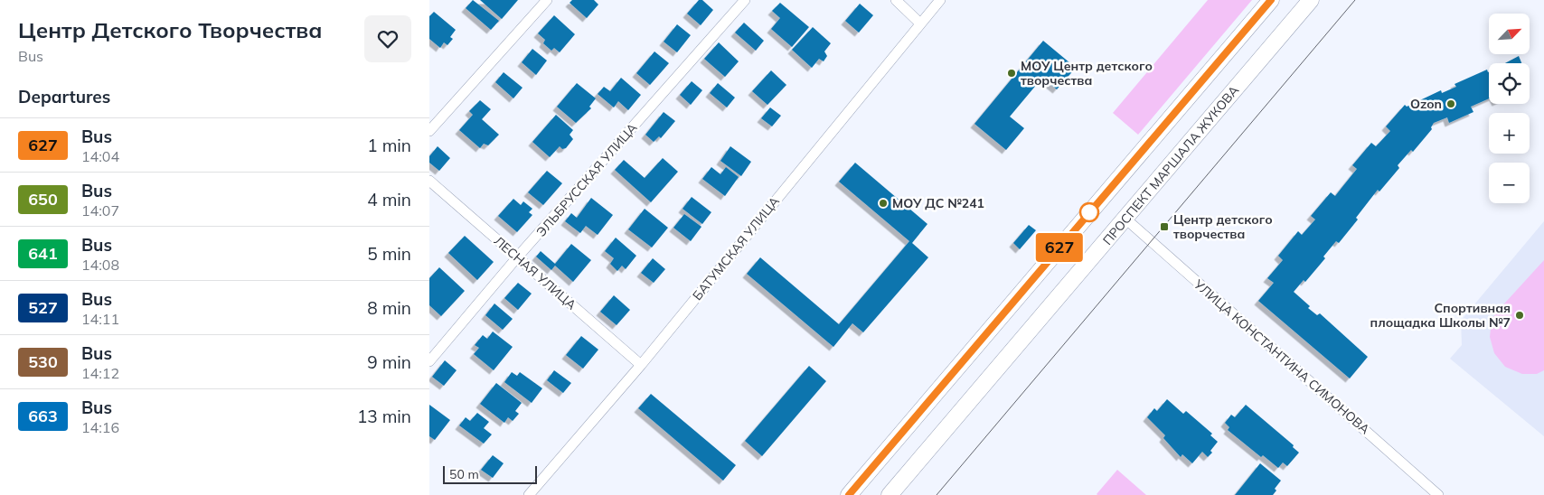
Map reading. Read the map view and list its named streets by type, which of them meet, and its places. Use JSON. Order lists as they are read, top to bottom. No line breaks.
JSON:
{"streets":{"highway":["ПРОСПЕКТ МАРШАЛА ЖУКОВА"],"street":["ЭЛЬБРУССКАЯ УЛИЦА","БАТУМСКАЯ УЛИЦА","ЛЕСНАЯ УЛИЦА","УЛИЦА КОНСТАНТИНА СИМОНОВА"]},"crossings":[["ПРОСПЕКТ МАРШАЛА ЖУКОВА","УЛИЦА КОНСТАНТИНА СИМОНОВА"],["ЭЛЬБРУССКАЯ УЛИЦА","ЛЕСНАЯ УЛИЦА"],["БАТУМСКАЯ УЛИЦА","ЛЕСНАЯ УЛИЦА"]],"places":{"other":["МОУ Центр детского творчества","Ozon","МОУ ДС №241","Спортивная площадка Школы №7"],"transit":["Центр детского творчества"]},"lines":["bus line 627"],"scale_bar":"50 m","north":"top right","page":{"heading":[["Центр Детского Творчества","Bus"],"Departures"],"on_map":"627","map_buttons":["+","−"],"list":[{"mark":"627","name":"Bus","note":"14:04","value":"1 min"},{"mark":"650","name":"Bus","note":"14:07","value":"4 min"},{"mark":"641","name":"Bus","note":"14:08","value":"5 min"},{"mark":"527","name":"Bus","note":"14:11","value":"8 min"},{"mark":"530","name":"Bus","note":"14:12","value":"9 min"},{"mark":"663","name":"Bus","note":"14:16","value":"13 min"}],"scale":"50 m"}}
